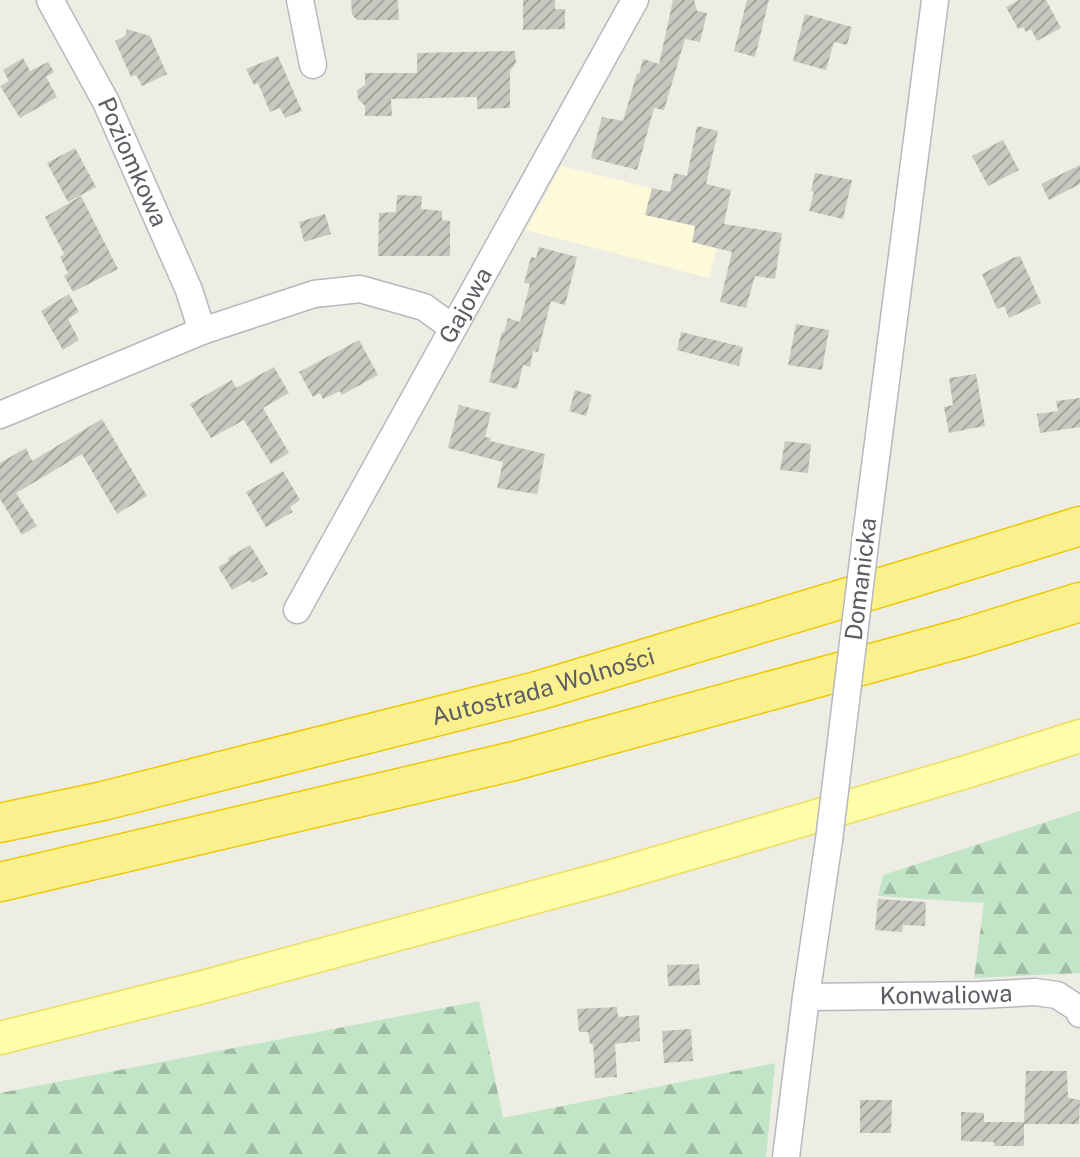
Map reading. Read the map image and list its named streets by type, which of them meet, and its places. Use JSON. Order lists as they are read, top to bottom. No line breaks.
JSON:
{"streets":{"highway":["Autostrada Wolności"],"street":["Poziomkowa","Gajowa","Domanicka","Konwaliowa"]},"crossings":[["Domanicka","Konwaliowa"]]}
